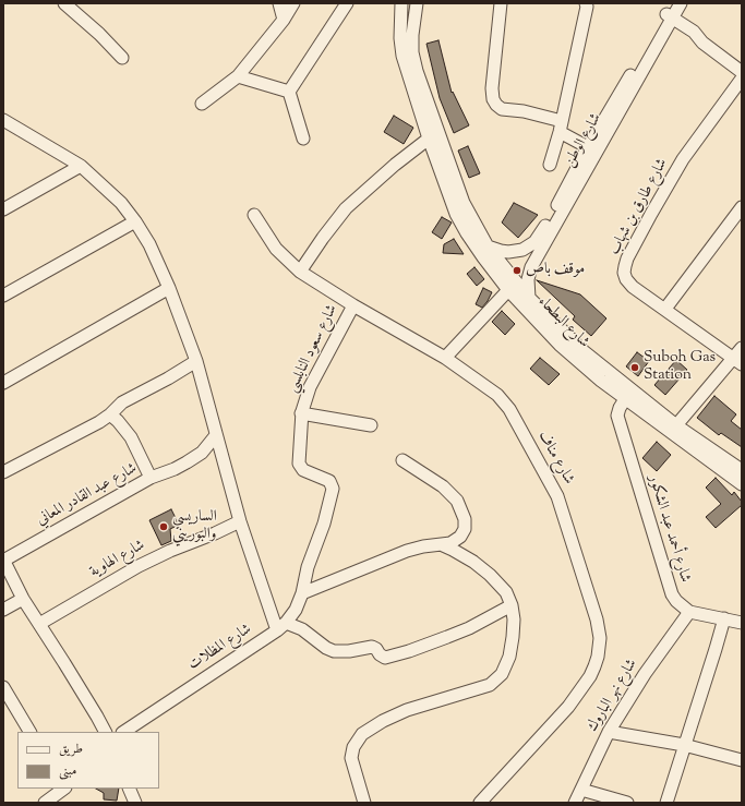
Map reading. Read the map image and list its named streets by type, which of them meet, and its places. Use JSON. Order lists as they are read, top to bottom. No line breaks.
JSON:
{"streets":{"street":["شارع الوطن","شارع طارق بن شهاب","شارع البطحاء","شارع سعود النابلسي","شارع مناف","شارع عبد القادر المعاني","شارع أحمد عبد الشكور","شارع الهاوية","شارع المظلات","شارع نهر الباروك"]},"crossings":[["شارع الوطن","شارع البطحاء"],["شارع البطحاء","شارع أحمد عبد الشكور"],["شارع سعود النابلسي","شارع مناف"],["شارع سعود النابلسي","شارع المظلات"],["شارع أحمد عبد الشكور","شارع نهر الباروك"]],"places":["موقف باص","Suboh Gas Station","الساريسي والبوريني"],"legend":["طريق","مبنى"]}
